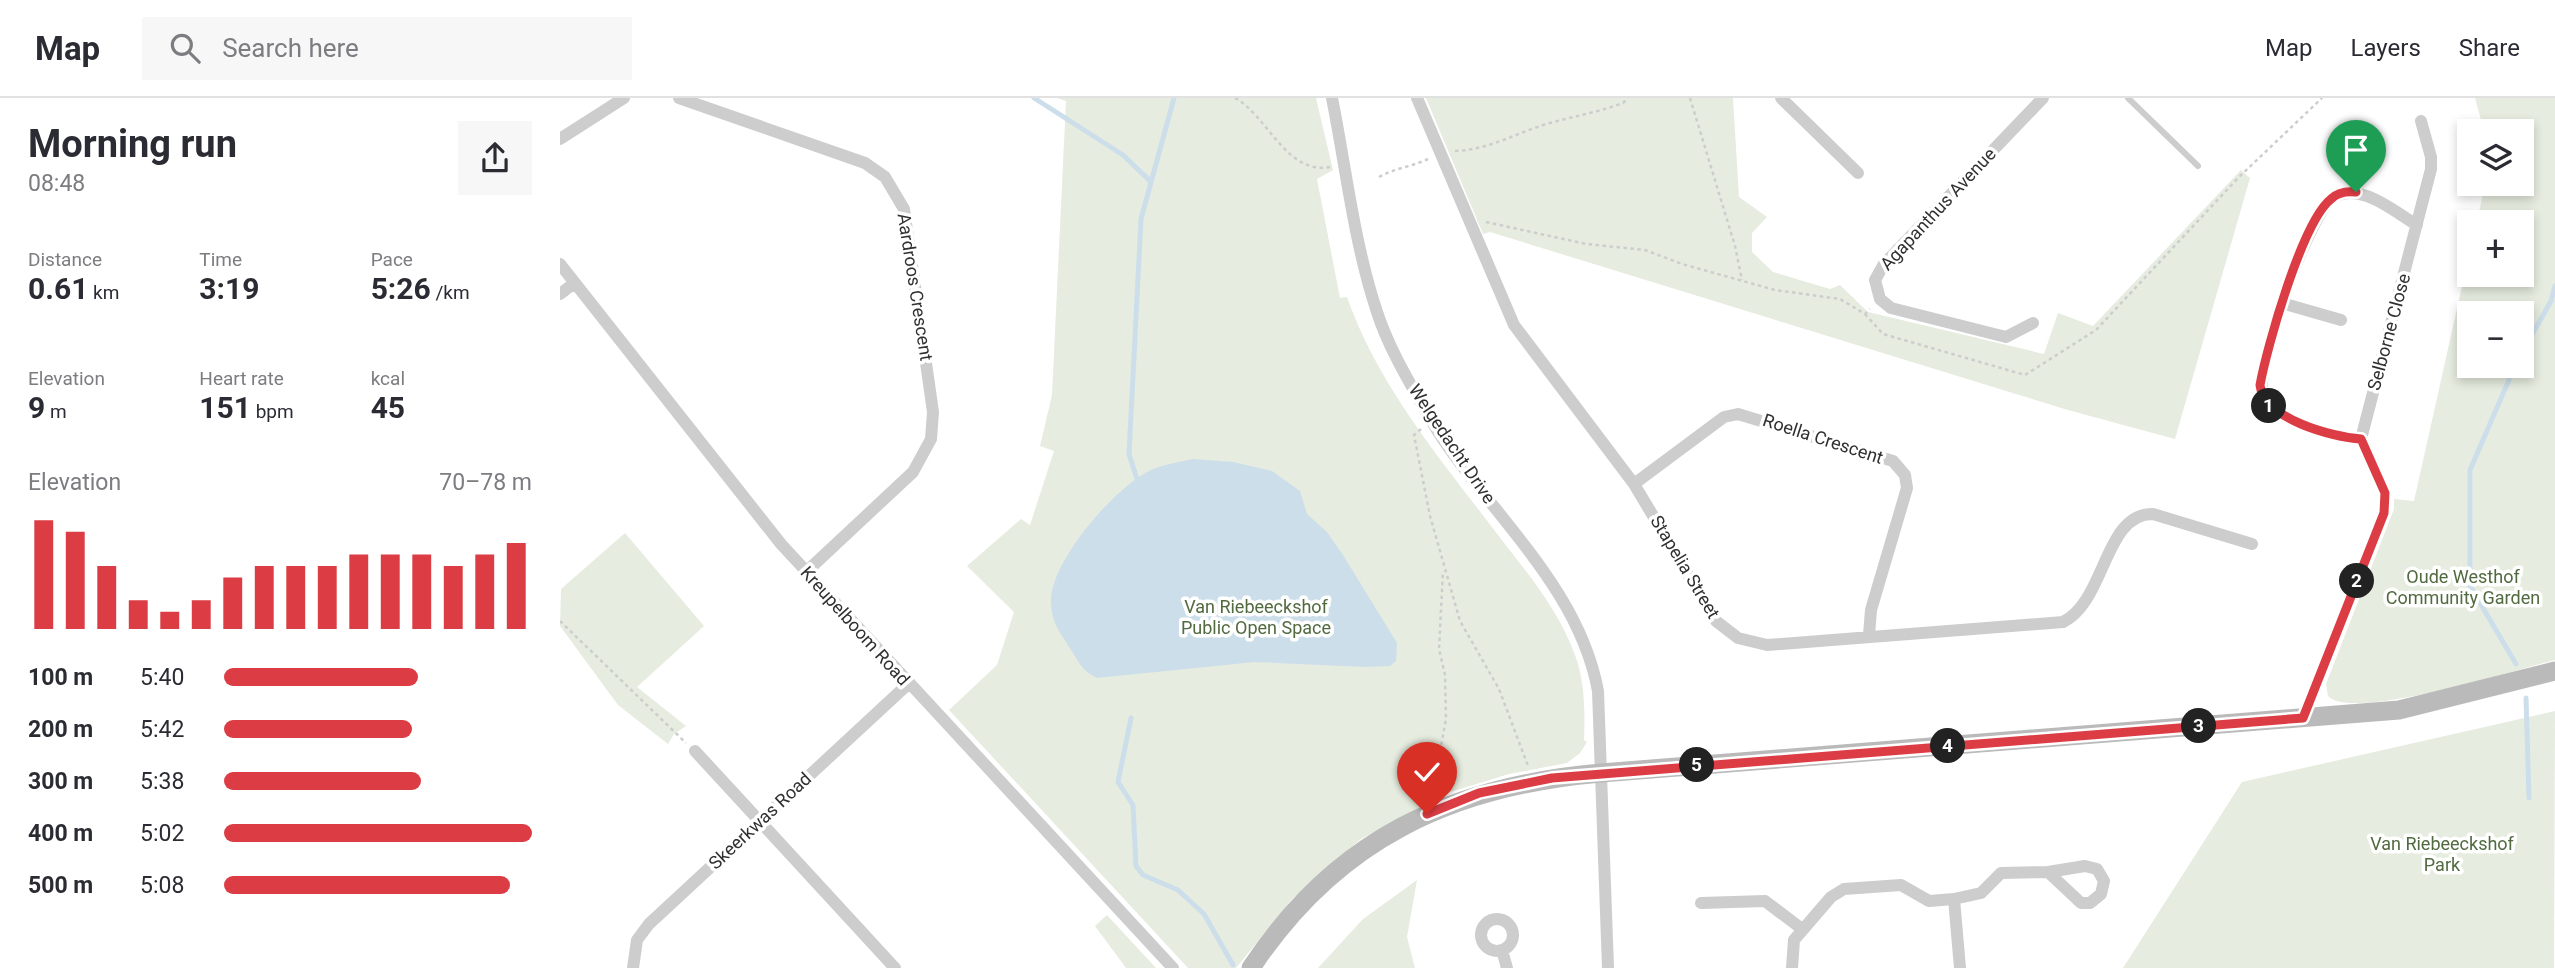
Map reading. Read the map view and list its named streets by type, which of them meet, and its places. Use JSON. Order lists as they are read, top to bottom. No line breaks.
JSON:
{"streets":{"street":["Agapanthus Avenue","Aardroos Crescent","Selborne Close","Roella Crescent","Welgedacht Drive","Stapelia Street","Kreupelboom Road","Skeerkwas Road"]},"crossings":[["Aardroos Crescent","Kreupelboom Road"],["Roella Crescent","Stapelia Street"],["Kreupelboom Road","Skeerkwas Road"]],"parks":["Oude Westhof Community Garden","Van Riebeeckshof Public Open Space","Van Riebeeckshof Park"],"page":{"header":"Map","search":"Search here","nav":["Map","Layers","Share"],"heading":["Morning run","08:48"],"map_buttons":["+","−"],"stats":[["Distance","0.61 km"],["Time","3:19"],["Pace","5:26 /km"],["Elevation","9 m"],["Heart rate","151 bpm"],["kcal","45"]],"pins":["1","2","3","4","5"],"chart":["Elevation","70–78 m"],"list":[{"name":"100 m","note":"5:40"},{"name":"200 m","note":"5:42"},{"name":"300 m","note":"5:38"},{"name":"400 m","note":"5:02"},{"name":"500 m","note":"5:08"}]}}
